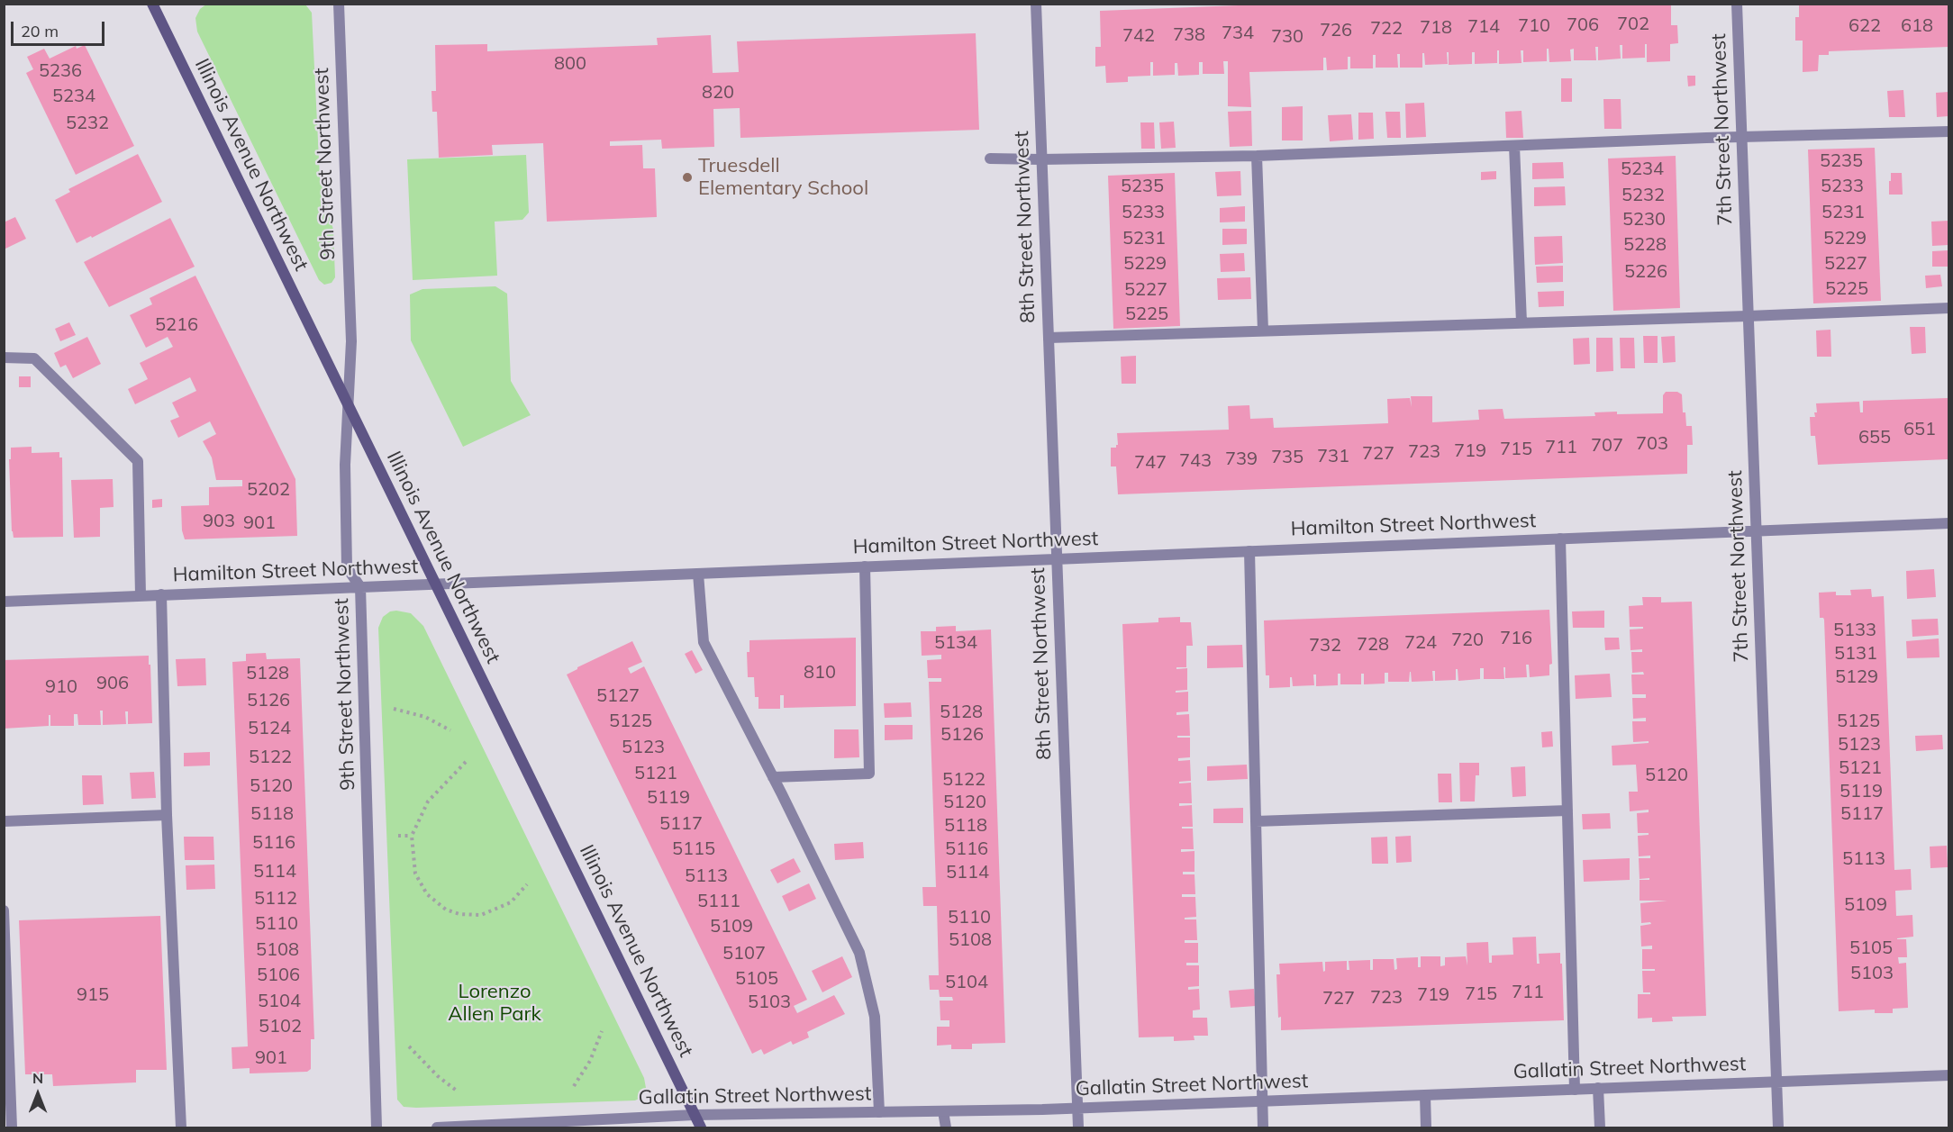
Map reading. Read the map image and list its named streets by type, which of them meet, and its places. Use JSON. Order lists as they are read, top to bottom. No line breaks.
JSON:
{"streets":{"street":["7th Street Northwest","9th Street Northwest","Illinois Avenue Northwest","8th Street Northwest","Hamilton Street Northwest","Gallatin Street Northwest"]},"crossings":[["7th Street Northwest","Hamilton Street Northwest"],["7th Street Northwest","Gallatin Street Northwest"],["9th Street Northwest","Illinois Avenue Northwest"],["9th Street Northwest","Hamilton Street Northwest"],["Illinois Avenue Northwest","Hamilton Street Northwest"],["Illinois Avenue Northwest","Gallatin Street Northwest"],["8th Street Northwest","Hamilton Street Northwest"],["8th Street Northwest","Gallatin Street Northwest"]],"parks":["Lorenzo Allen Park"],"places":["Truesdell Elementary School"],"house_numbers":["702","706","710","622","618","714","718","722","726","734","738","742","730","800","5236","820","5234","5232","5235","5234","5235","5233","5232","5233","5231","5230","5231","5229","5228","5229","5227","5226","5225","5227","5225","5216","651","655","703","707","711","715","719","723","727","731","735","739","743","747","5202","903","901","5133","716","720","5134","724","728","732","5131","810","5128","5129","906","910","5127","5126","5128","5125","5125","5124","5126","5123","5123","5122","5121","5121","5120","5122","5120","5119","5119","5120","5118","5117","5117","5118","5116","5115","5116","5113","5114","5114","5113","5112","5111","5109","5110","5110","5109","5108","5105","5108","5107","5103","5106","5105","5104","711","715","915","719","723","727","5104","5103","5102","901"],"scale_bar":"20 m","north":"top"}
